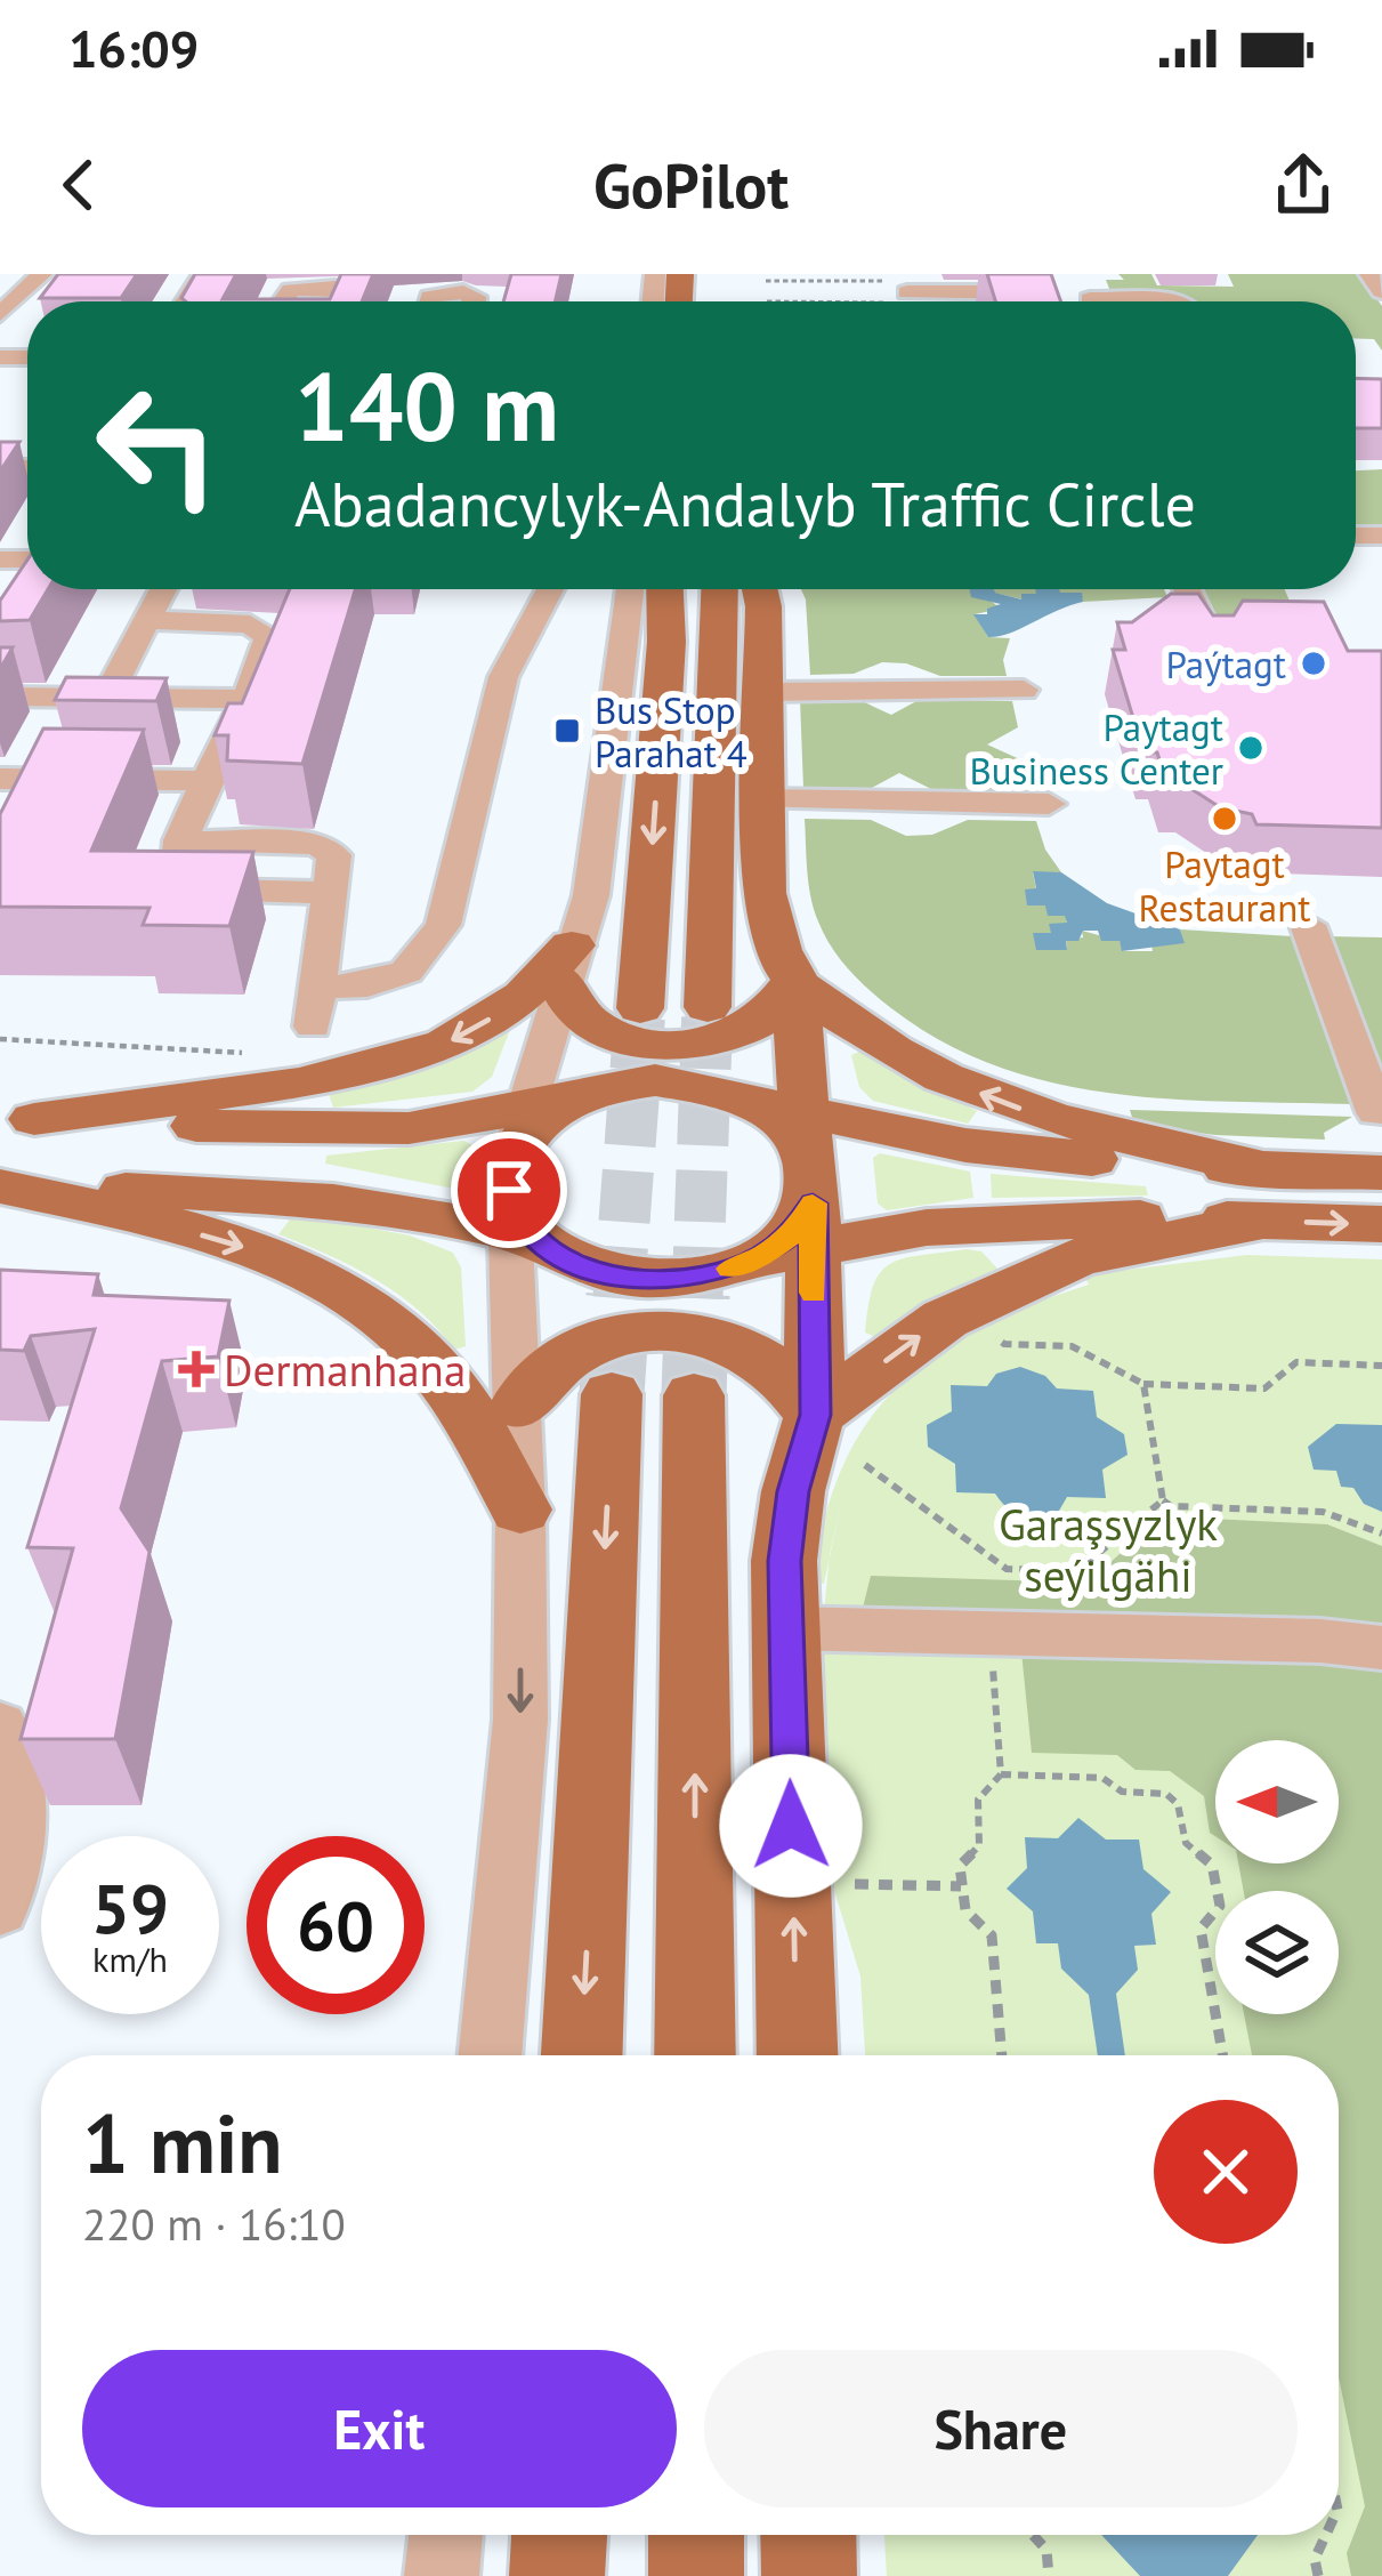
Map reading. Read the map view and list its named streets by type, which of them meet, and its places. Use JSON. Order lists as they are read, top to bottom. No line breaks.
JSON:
{"parks":["Garaşsyzlyk seýilgähi"],"places":{"other":["Paýtagt","Paytagt Business Center","Paytagt Restaurant"],"transit":["Bus Stop Parahat 4"],"health":["Dermanhana"]},"north":"left","page":{"status":"16:09","header":"GoPilot","turn":["140 m","Abadancylyk-Andalyb Traffic Circle"],"speed":"59 km/h","limit":"60","heading":["1 min","220 m · 16:10"],"buttons":["Exit","Share"]}}
